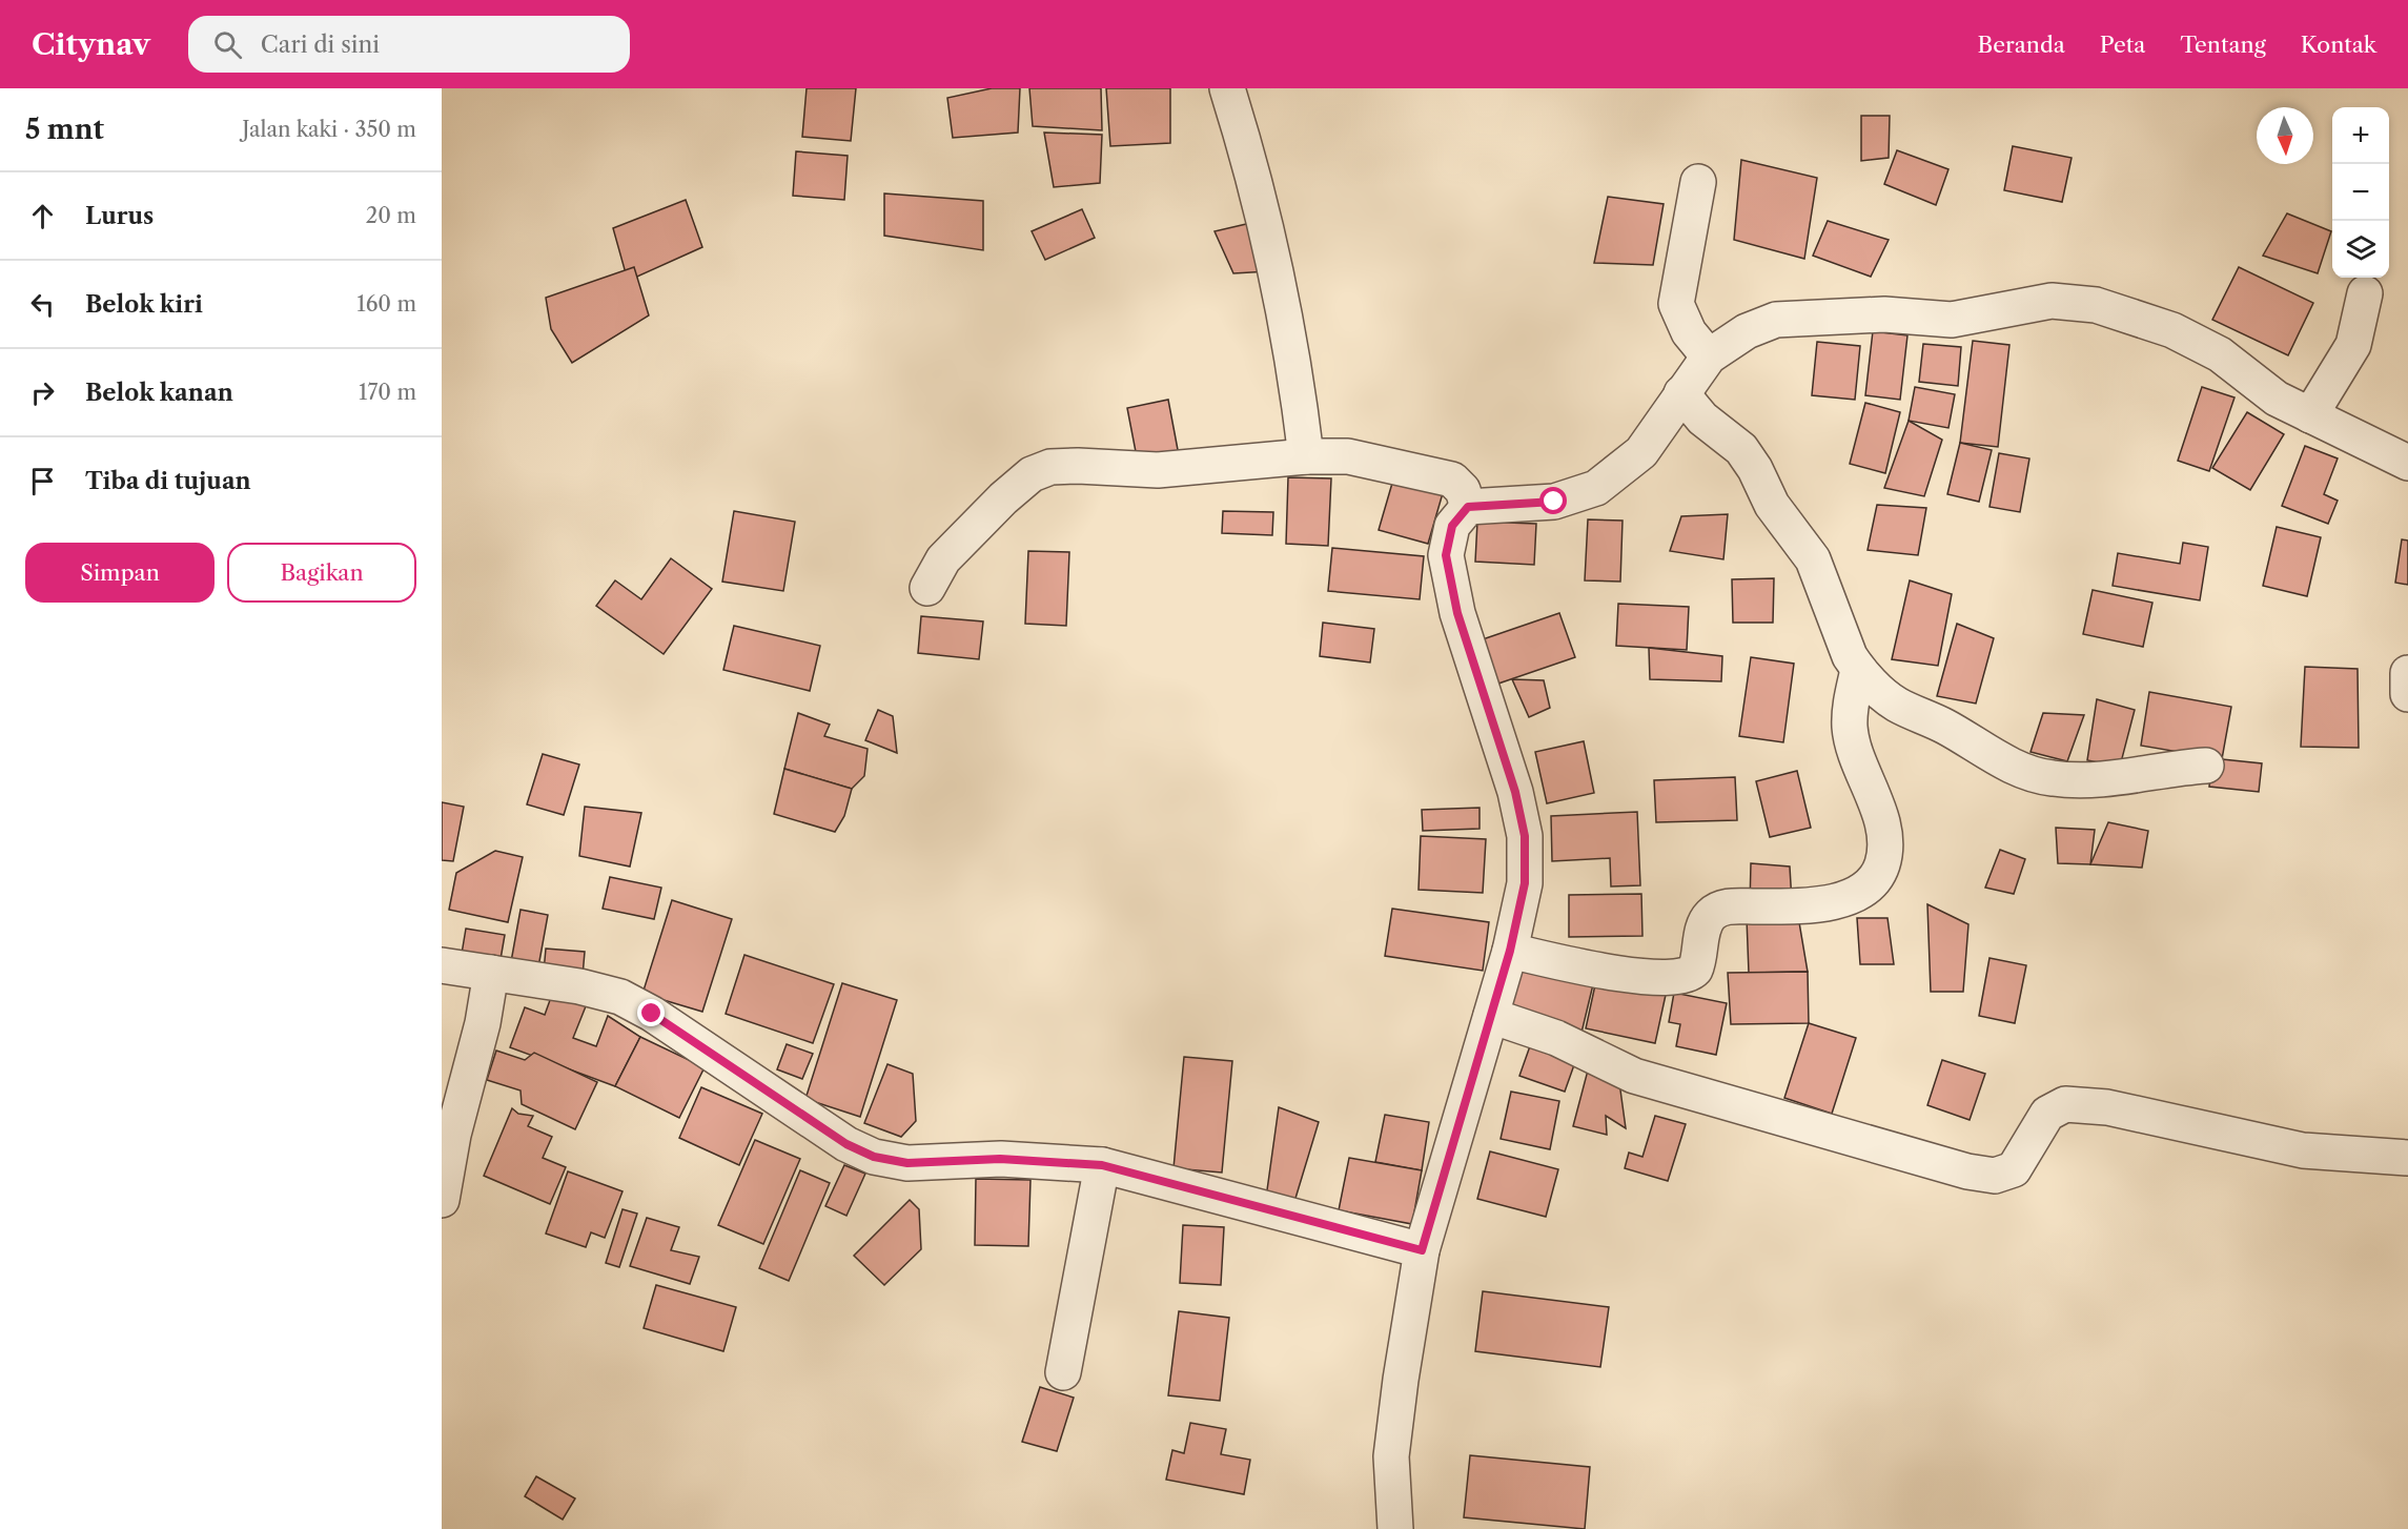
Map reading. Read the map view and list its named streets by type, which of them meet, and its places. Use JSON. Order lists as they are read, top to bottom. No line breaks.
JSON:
{"north":"bottom","page":{"header":"Citynav","search":"Cari di sini","nav":["Beranda","Peta","Tentang","Kontak"],"heading":["5 mnt","Jalan kaki · 350 m"],"map_buttons":["+","−"],"list":[["Lurus","20 m"],["Belok kiri","160 m"],["Belok kanan","170 m"],"Tiba di tujuan"],"buttons":["Simpan","Bagikan"]}}
